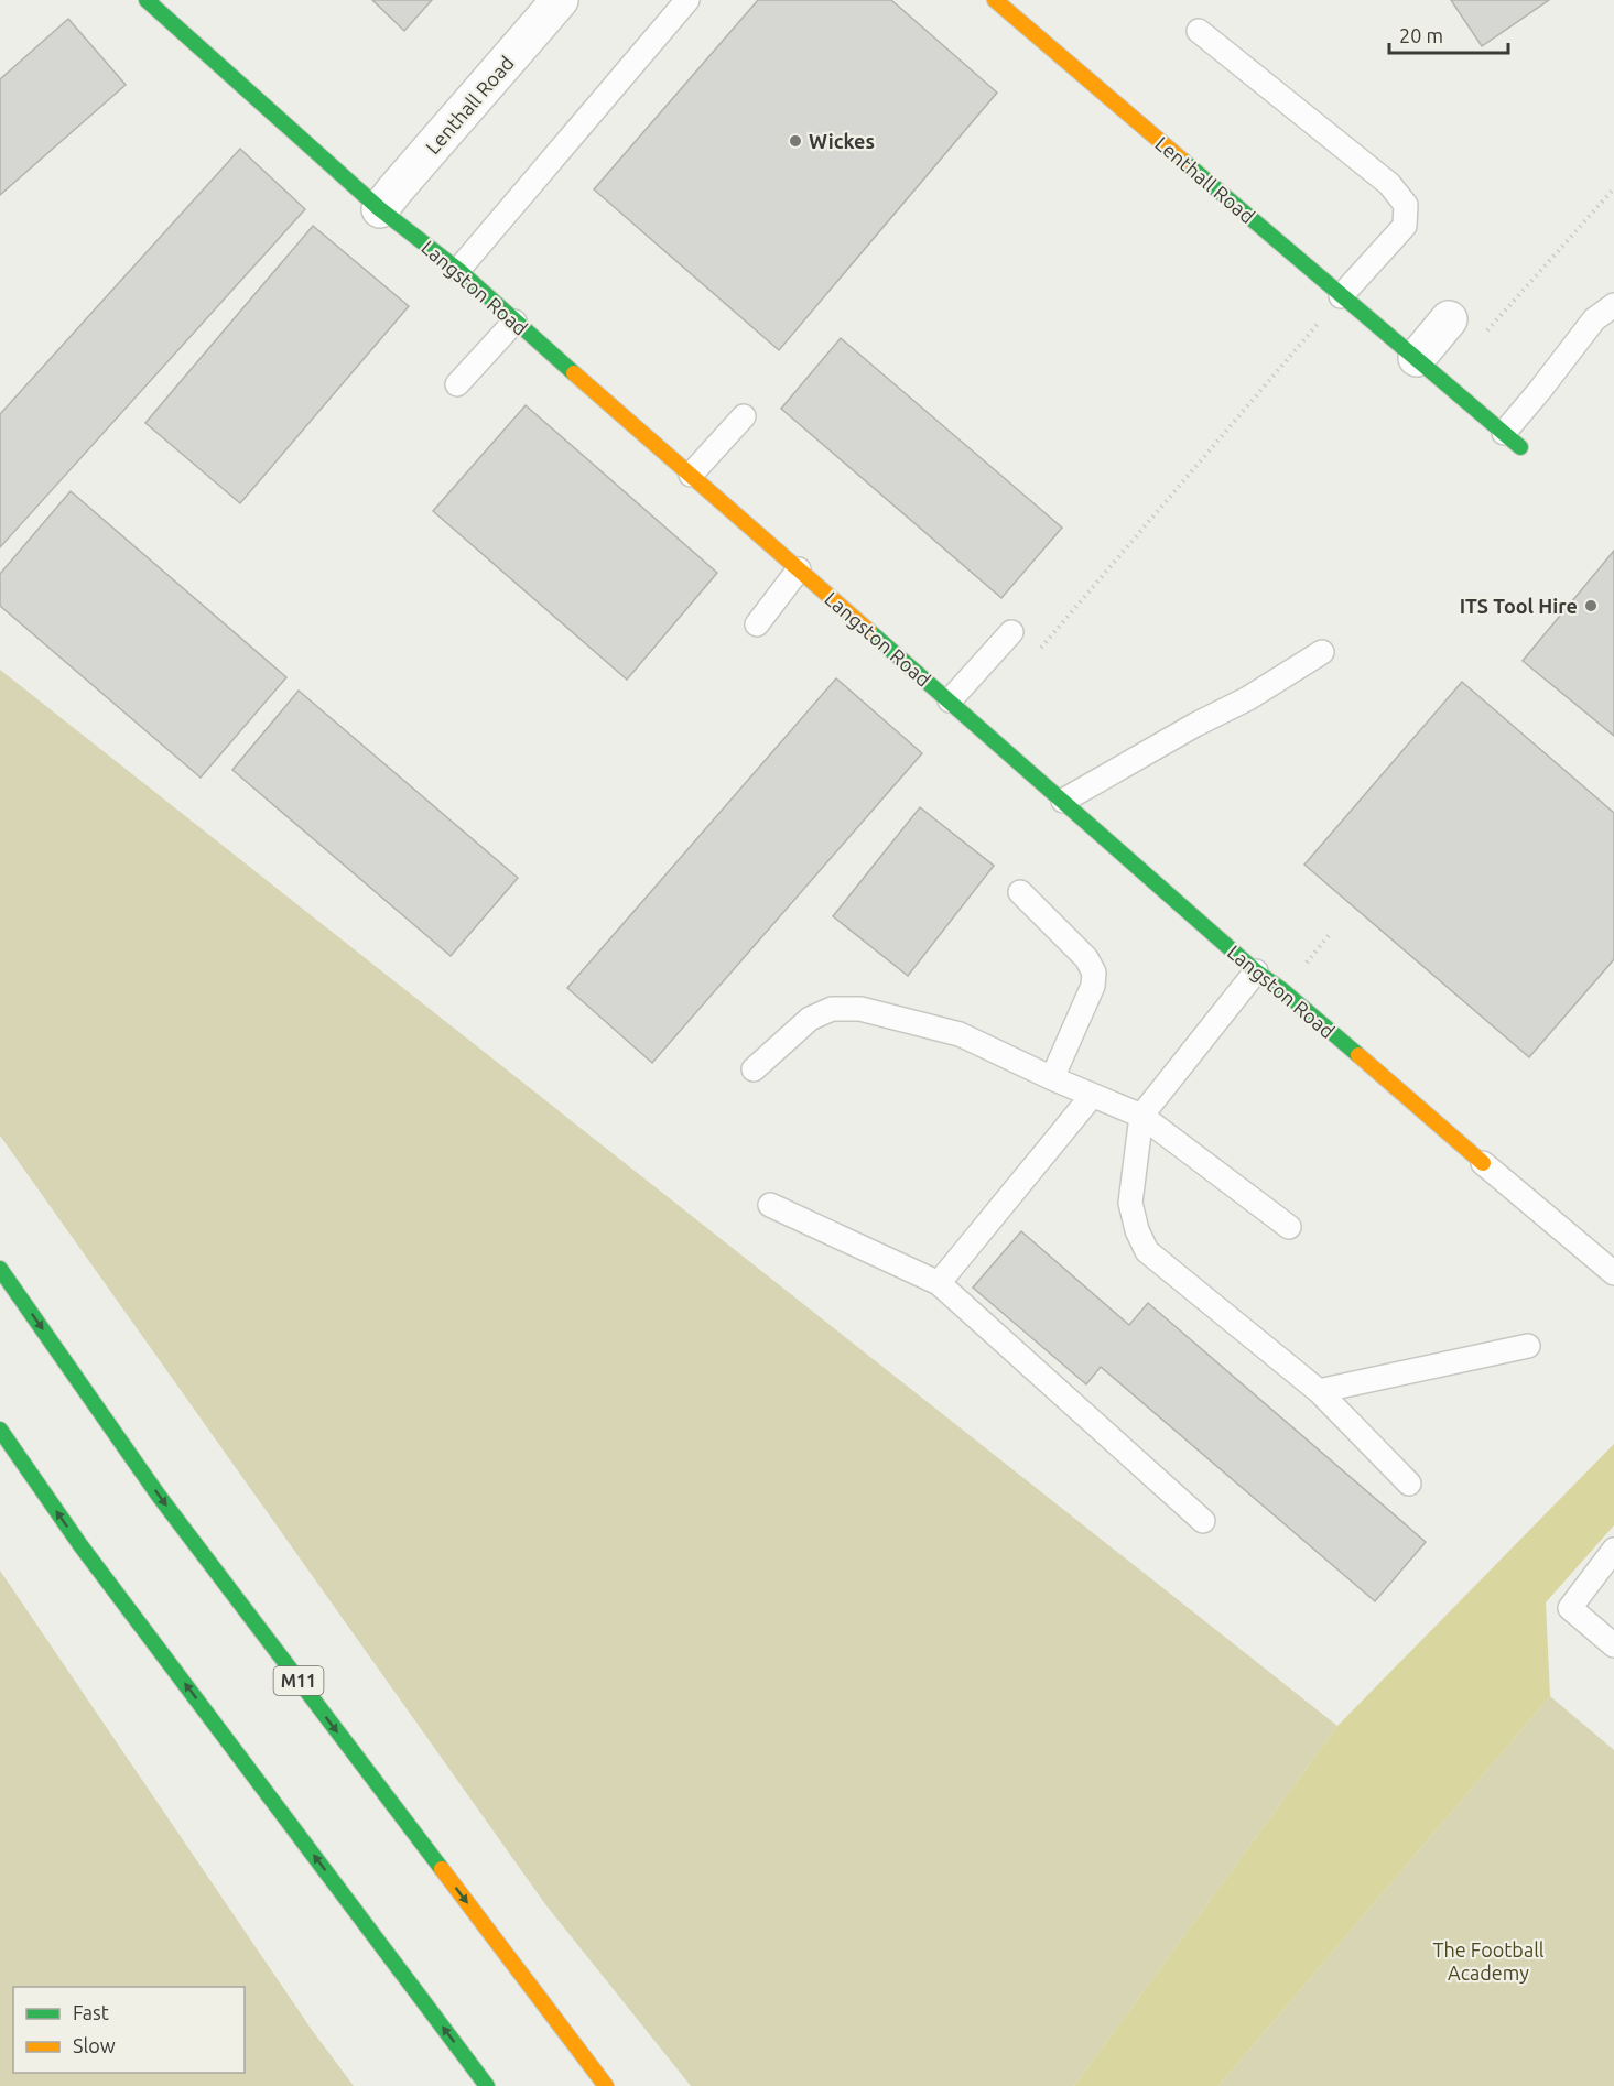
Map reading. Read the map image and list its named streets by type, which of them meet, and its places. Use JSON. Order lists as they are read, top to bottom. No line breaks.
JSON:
{"streets":{"main road":["Lenthall Road","Langston Road","M11"]},"crossings":[["Lenthall Road","Langston Road"]],"parks":["The Football Academy"],"places":["Wickes","ITS Tool Hire"],"legend":["Fast","Slow"],"scale_bar":"20 m"}
